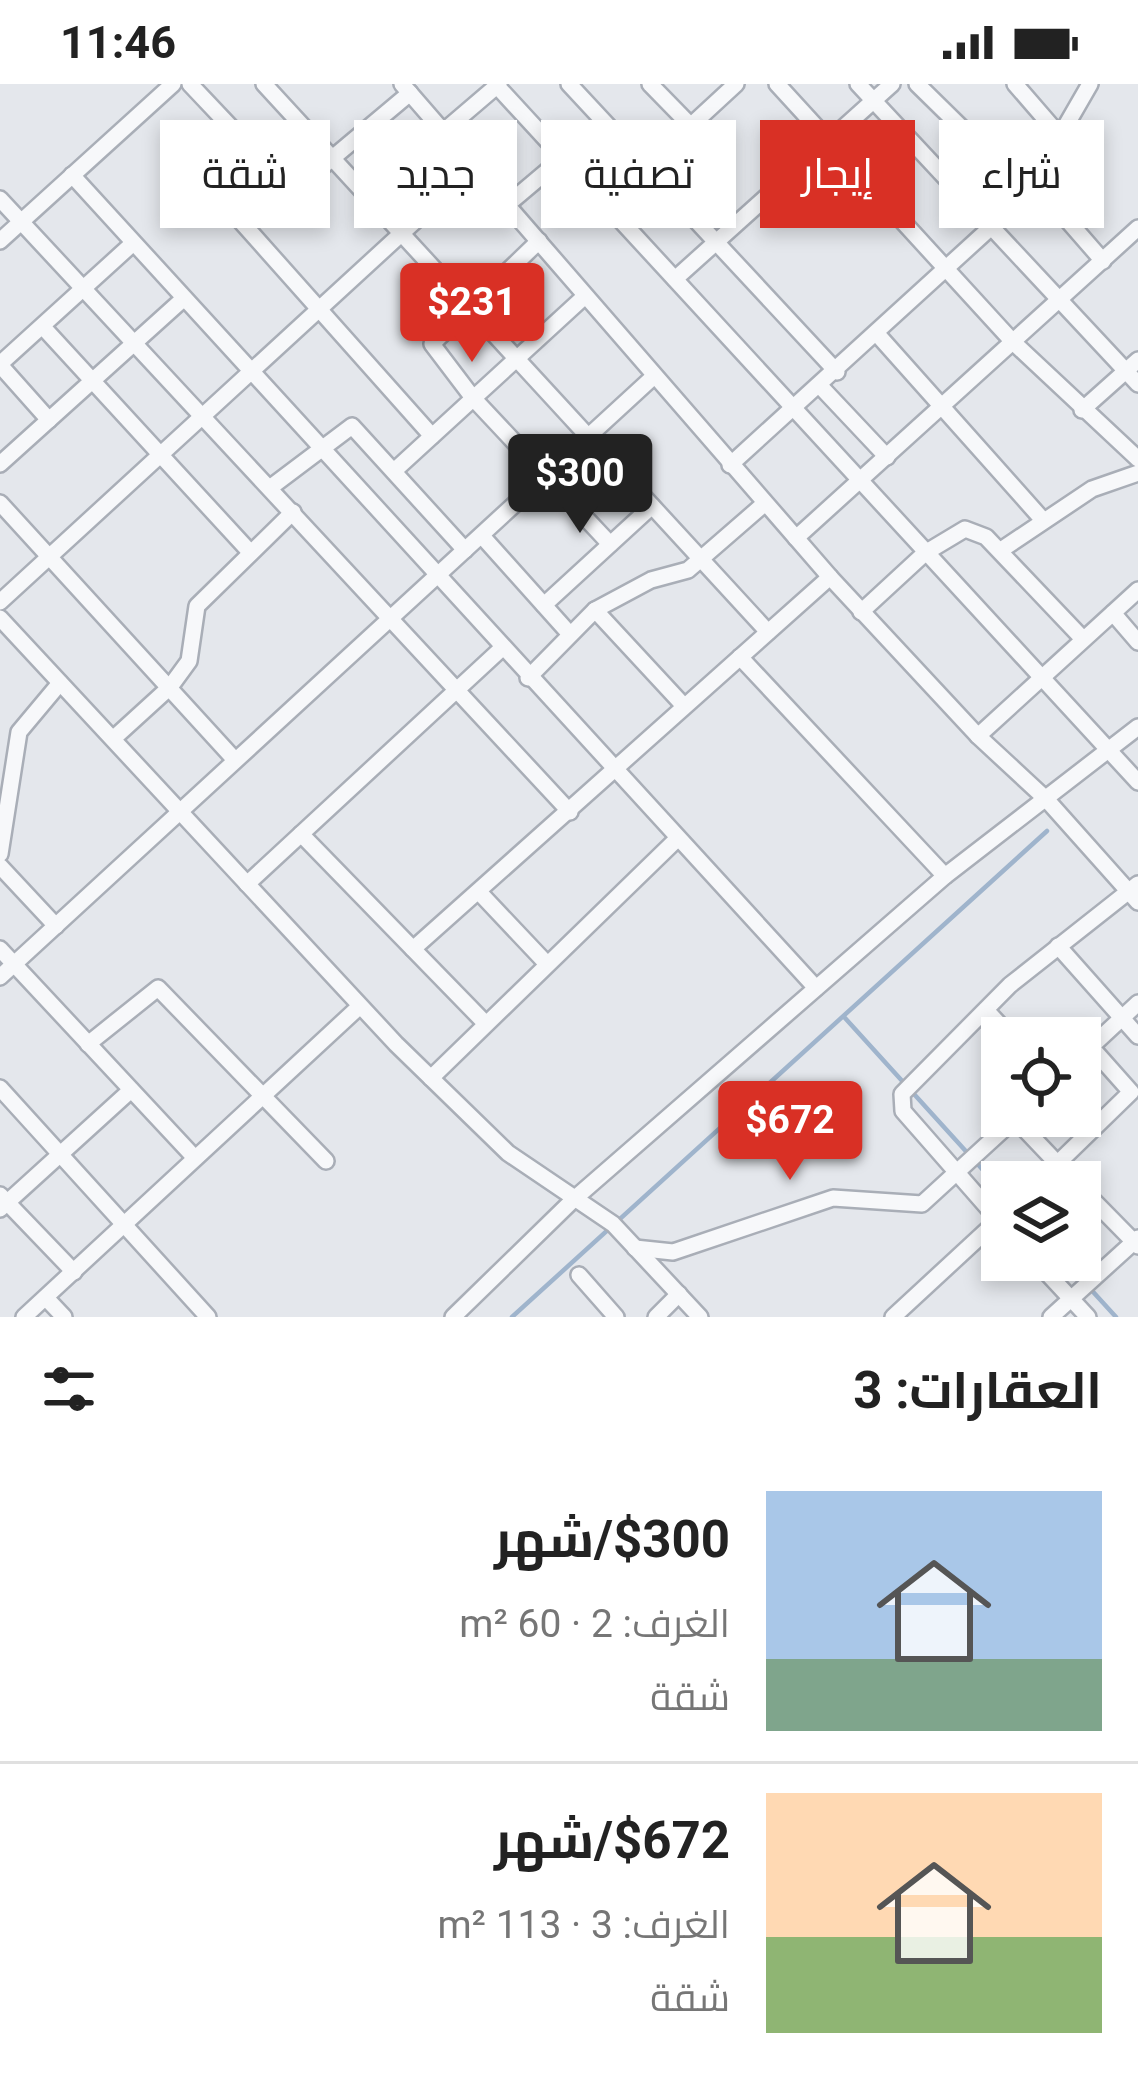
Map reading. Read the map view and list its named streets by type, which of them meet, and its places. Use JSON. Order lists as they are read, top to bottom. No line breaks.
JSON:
{"page":{"status":"11:46","chip":["شراء","إيجار","تصفية","جديد","شقة"],"price":["$231","$300","$672"],"heading":"العقارات: 3","list":[{"name":"$300/شهر","note":"الغرف: 2 · 60 m² · شقة"},{"name":"$672/شهر","note":"الغرف: 3 · 113 m² · شقة"}]}}
